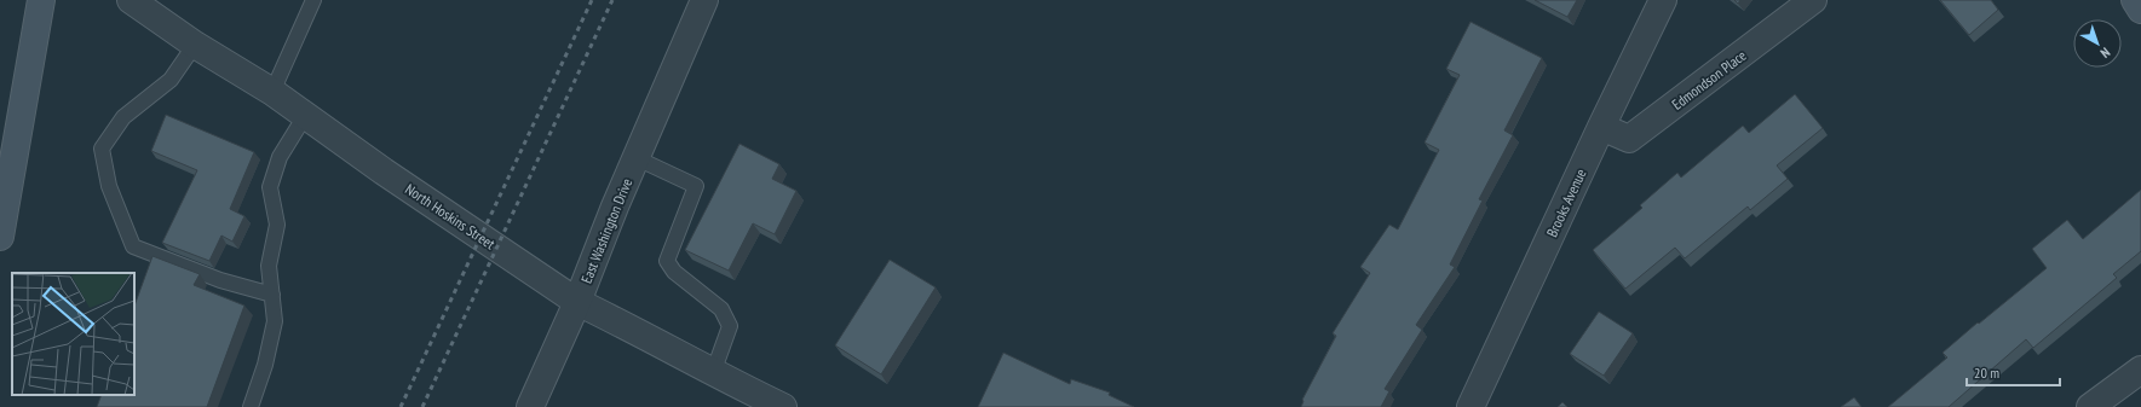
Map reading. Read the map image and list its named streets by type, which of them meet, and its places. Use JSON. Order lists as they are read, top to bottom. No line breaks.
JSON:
{"streets":{"street":["Edmondson Place","Brooks Avenue","North Hoskins Street","East Washington Drive"]},"crossings":[["Edmondson Place","Brooks Avenue"],["North Hoskins Street","East Washington Drive"]],"scale_bar":"20 m","north":"bottom right"}
